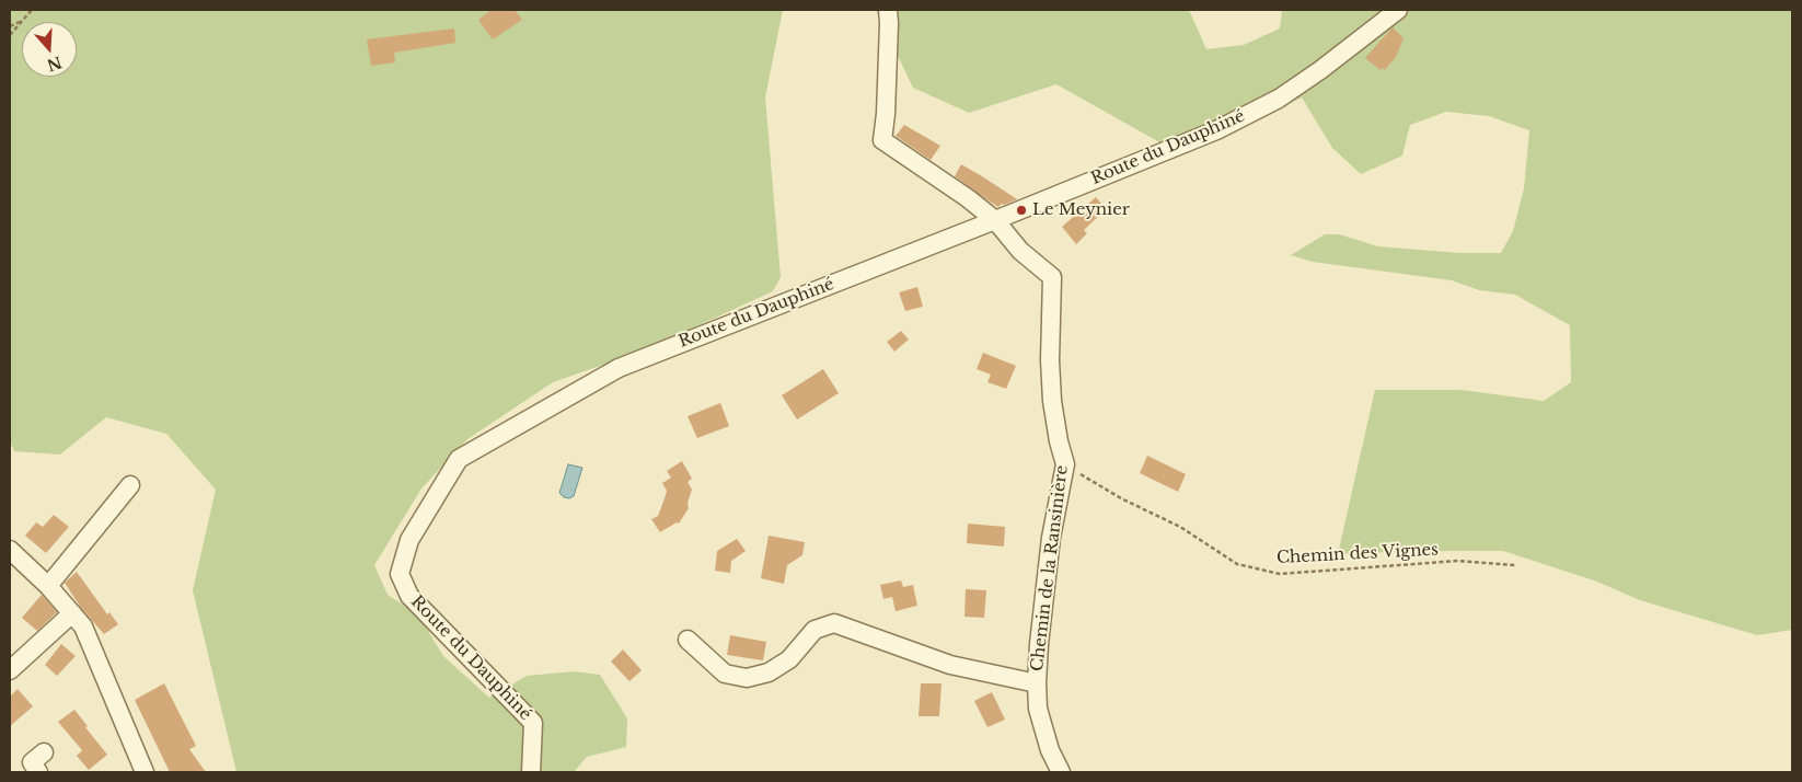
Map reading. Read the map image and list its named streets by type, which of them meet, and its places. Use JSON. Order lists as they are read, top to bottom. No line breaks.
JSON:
{"streets":{"street":["Route du Dauphiné","Chemin de la Ransinière"],"path":["Chemin des Vignes"]},"crossings":[["Route du Dauphiné","Chemin de la Ransinière"],["Chemin des Vignes","Chemin de la Ransinière"]],"places":["Le Meynier"],"north":"bottom"}
